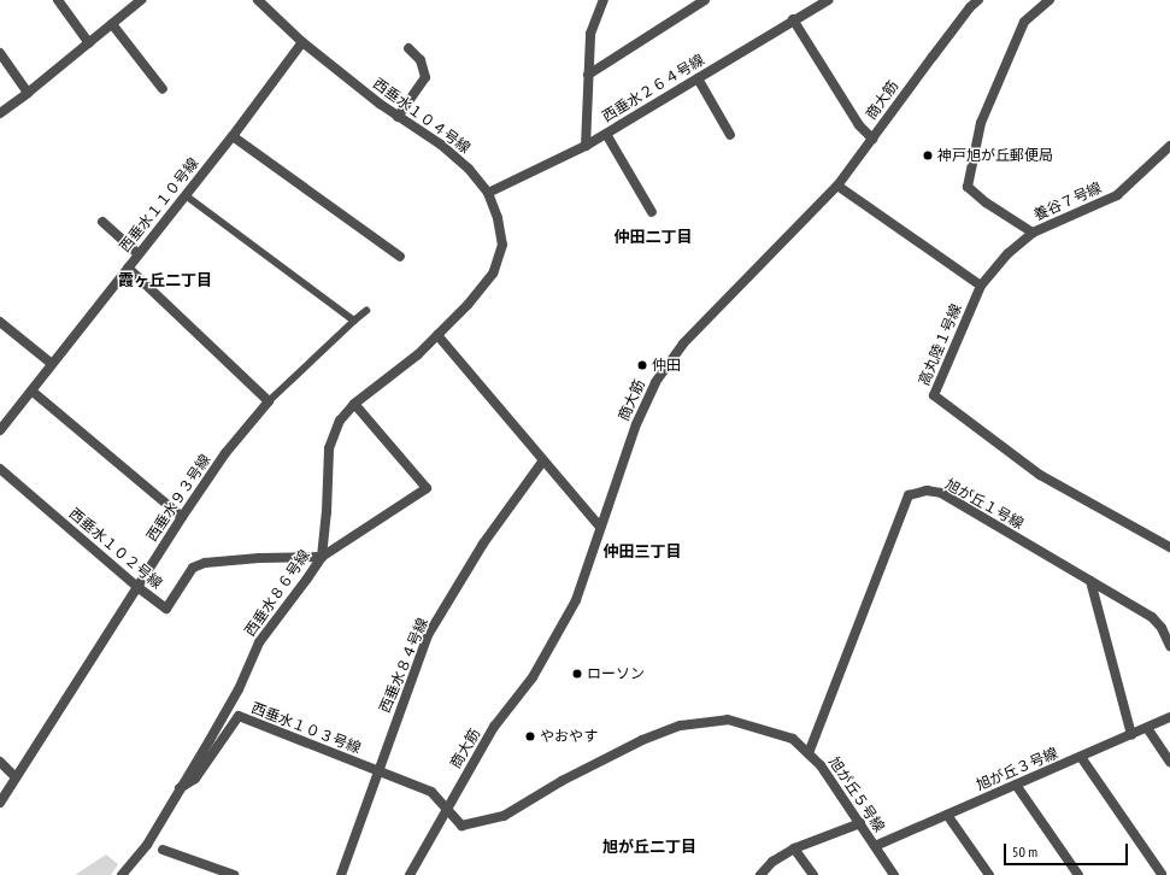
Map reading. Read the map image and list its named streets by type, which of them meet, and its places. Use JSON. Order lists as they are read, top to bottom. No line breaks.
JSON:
{"streets":{"street":["西垂水２６４号線","商大筋","西垂水１０４号線","養谷７号線","西垂水１１０号線","高丸陸１号線","西垂水９３号線","旭が丘１号線","西垂水１０２号線","西垂水８６号線","西垂水８４号線","西垂水１０３号線","旭が丘３号線","旭が丘５号線"]},"crossings":[["西垂水２６４号線","西垂水１０４号線"],["商大筋","西垂水１０３号線"],["商大筋","旭が丘５号線"],["西垂水１０４号線","西垂水１１０号線"],["西垂水１０４号線","西垂水８６号線"],["養谷７号線","高丸陸１号線"],["西垂水９３号線","西垂水１０２号線"],["旭が丘１号線","旭が丘５号線"],["西垂水１０２号線","西垂水８６号線"],["西垂水８６号線","西垂水１０３号線"],["西垂水８４号線","西垂水１０３号線"],["西垂水１０３号線","旭が丘５号線"],["旭が丘３号線","旭が丘５号線"]],"districts":["仲田二丁目","霞ヶ丘二丁目","仲田三丁目","旭が丘二丁目"],"places":["神戸旭が丘郵便局","仲田","ローソン","やおやす"],"scale_bar":"50 m"}
